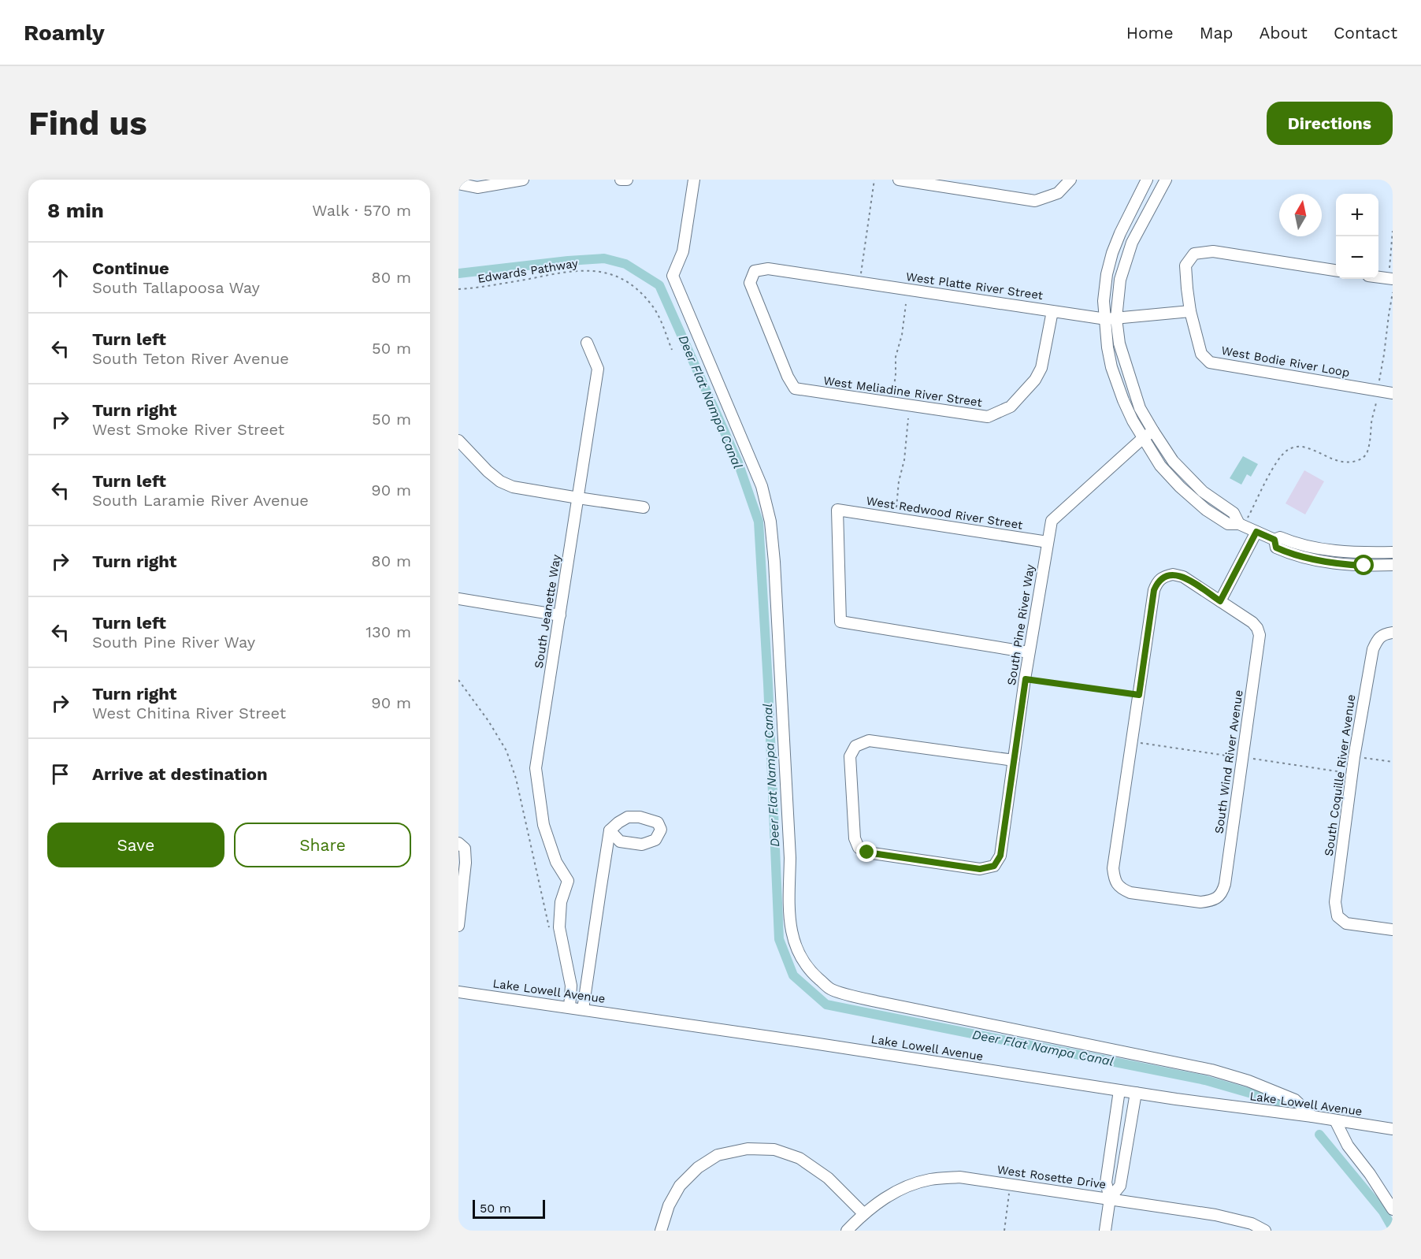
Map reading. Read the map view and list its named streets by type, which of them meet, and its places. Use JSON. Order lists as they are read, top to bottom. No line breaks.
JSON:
{"streets":{"street":["West Platte River Street","West Bodie River Loop","West Meliadine River Street","West Redwood River Street","South Jeanette Way","South Pine River Way","South Wind River Avenue","South Coquille River Avenue","Lake Lowell Avenue","West Rosette Drive"],"path":["Edwards Pathway"]},"crossings":[["West Platte River Street","West Bodie River Loop"],["West Platte River Street","West Meliadine River Street"],["West Redwood River Street","South Pine River Way"],["South Jeanette Way","Lake Lowell Avenue"]],"water":["Deer Flat Nampa Canal"],"scale_bar":"50 m","north":"top","page":{"header":"Roamly","nav":["Home","Map","About","Contact"],"buttons":["Directions",["Save","Share"]],"title":"Find us","heading":["8 min","Walk · 570 m"],"map_buttons":["+","−"],"list":[["Continue","South Tallapoosa Way","80 m"],["Turn left","South Teton River Avenue","50 m"],["Turn right","West Smoke River Street","50 m"],["Turn left","South Laramie River Avenue","90 m"],["Turn right","80 m"],["Turn left","South Pine River Way","130 m"],["Turn right","West Chitina River Street","90 m"],"Arrive at destination"],"scale":"50 m"}}
